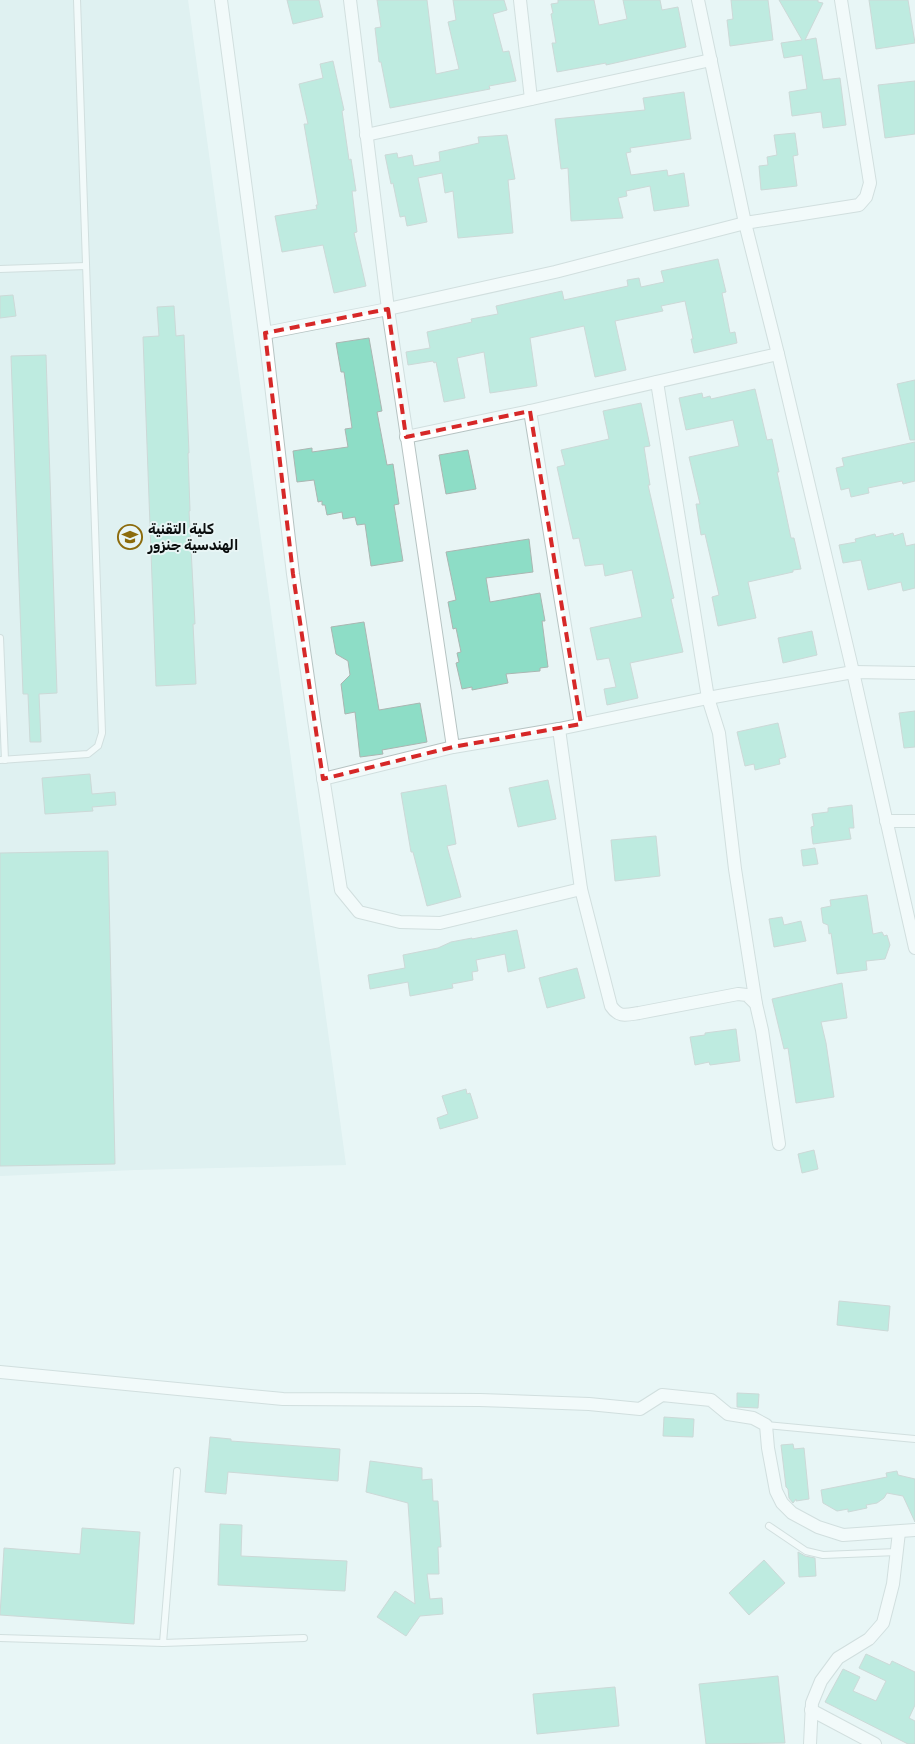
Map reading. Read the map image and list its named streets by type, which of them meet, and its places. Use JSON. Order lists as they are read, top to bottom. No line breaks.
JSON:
{"places":{"school or university":["كلية التقنية الهندسية جنزور"]}}
